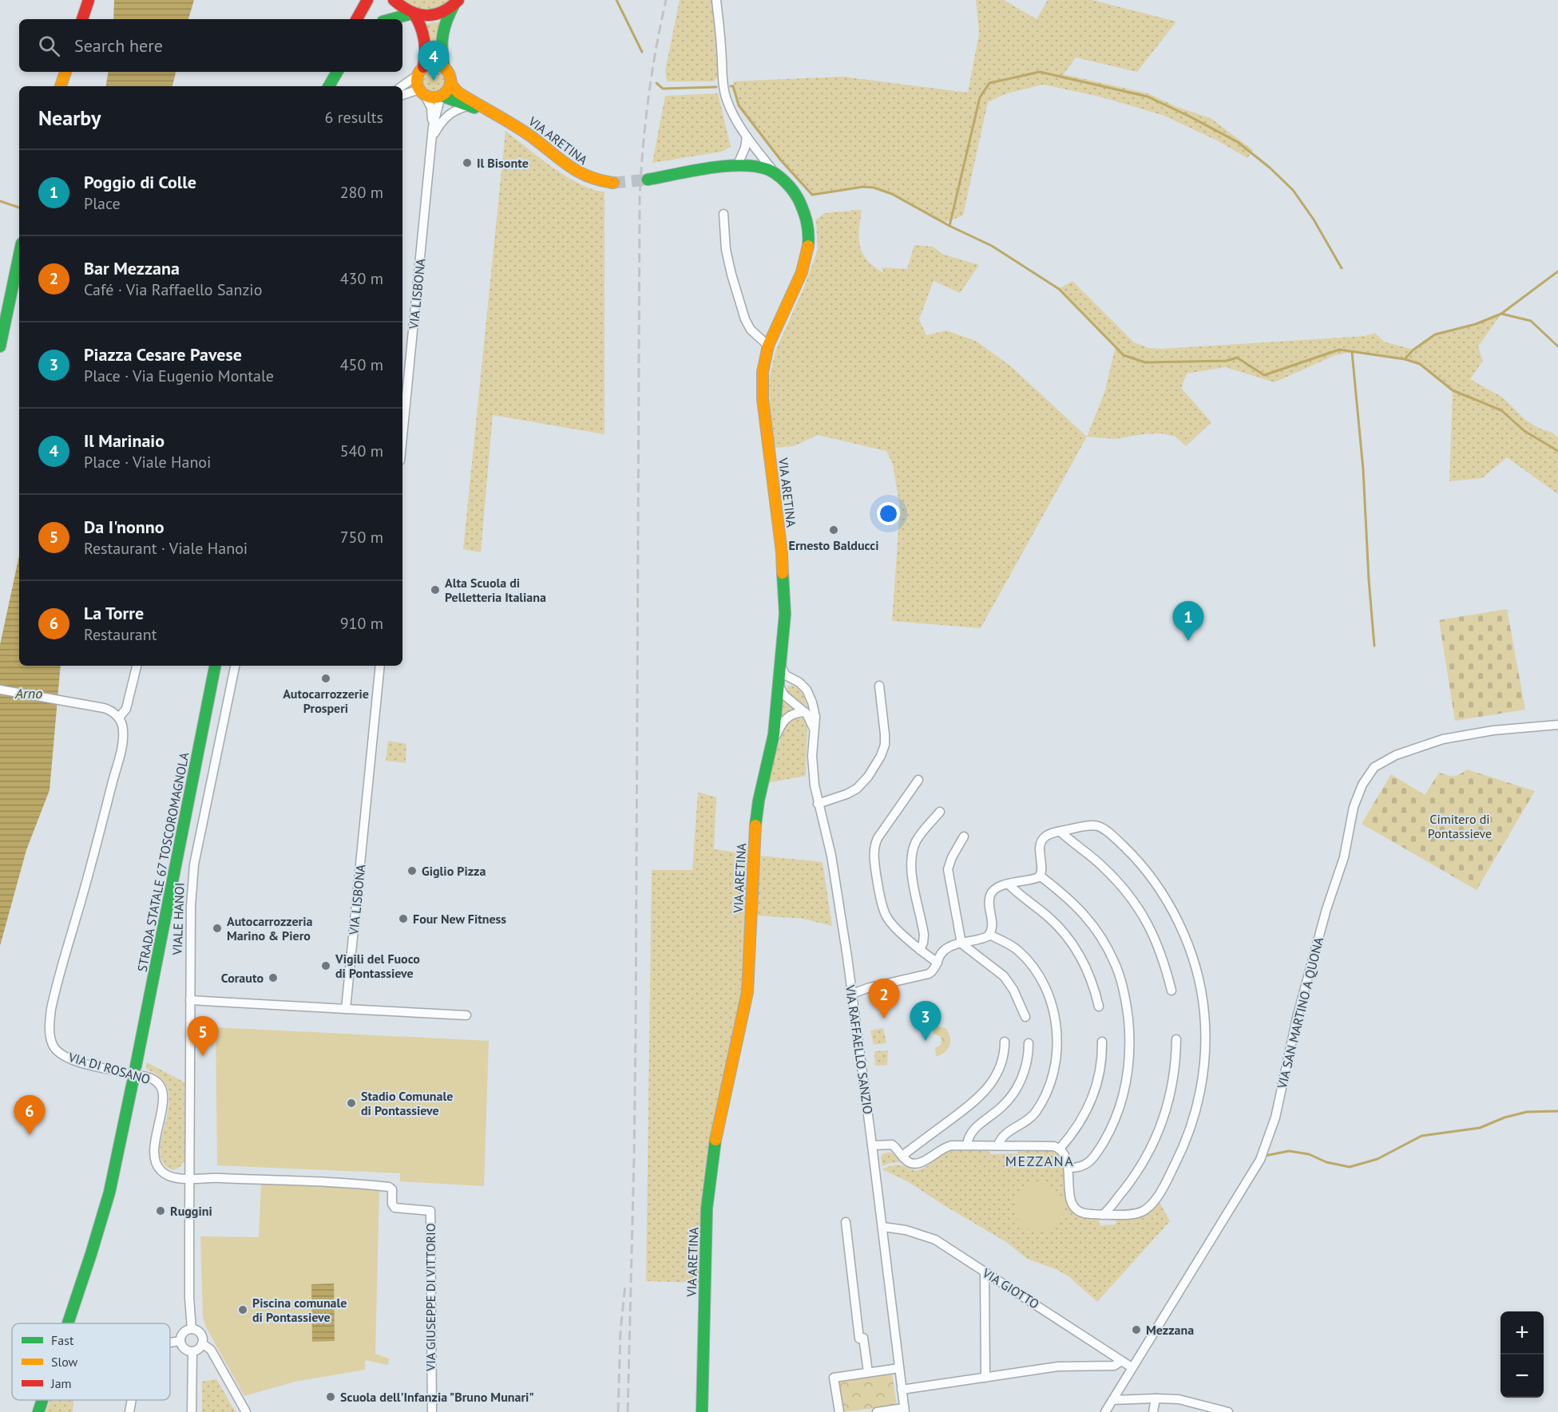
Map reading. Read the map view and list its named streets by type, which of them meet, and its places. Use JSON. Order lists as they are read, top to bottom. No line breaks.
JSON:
{"streets":{"street":["VIA ARETINA","VIA LISBONA","STRADA STATALE 67 TOSCOROMAGNOLA","VIALE HANOI","VIA SAN MARTINO A QUONA","VIA RAFFAELLO SANZIO","VIA DI ROSANO","VIA GIOTTO","VIA GIUSEPPE DI VITTORIO"]},"crossings":[["VIA ARETINA","VIA LISBONA"],["VIALE HANOI","VIA DI ROSANO"],["VIALE HANOI","VIA GIUSEPPE DI VITTORIO"],["VIA SAN MARTINO A QUONA","VIA GIOTTO"],["VIA RAFFAELLO SANZIO","VIA GIOTTO"],["VIA DI ROSANO","VIA GIUSEPPE DI VITTORIO"]],"districts":["MEZZANA"],"water":["Arno"],"parks":["Cimitero di Pontassieve"],"places":["Il Bisonte","Ernesto Balducci","Alta Scuola di Pelletteria Italiana","Autocarrozzerie Prosperi","Giglio Pizza","Four New Fitness","Autocarrozzeria Marino & Piero","Vigili del Fuoco di Pontassieve","Corauto","Stadio Comunale di Pontassieve","Ruggini","Piscina comunale di Pontassieve","Mezzana","Scuola dell'Infanzia \"Bruno Munari\""],"legend":["Fast","Slow","Jam"],"page":{"search":"Search here","pins":["4","1","2","3","5","6"],"heading":["Nearby","6 results"],"list":[{"mark":"1","name":"Poggio di Colle","note":"Place","value":"280 m"},{"mark":"2","name":"Bar Mezzana","note":"Café · Via Raffaello Sanzio","value":"430 m"},{"mark":"3","name":"Piazza Cesare Pavese","note":"Place · Via Eugenio Montale","value":"450 m"},{"mark":"4","name":"Il Marinaio","note":"Place · Viale Hanoi","value":"540 m"},{"mark":"5","name":"Da I'nonno","note":"Restaurant · Viale Hanoi","value":"750 m"},{"mark":"6","name":"La Torre","note":"Restaurant","value":"910 m"}],"map_buttons":["+","−"]}}
